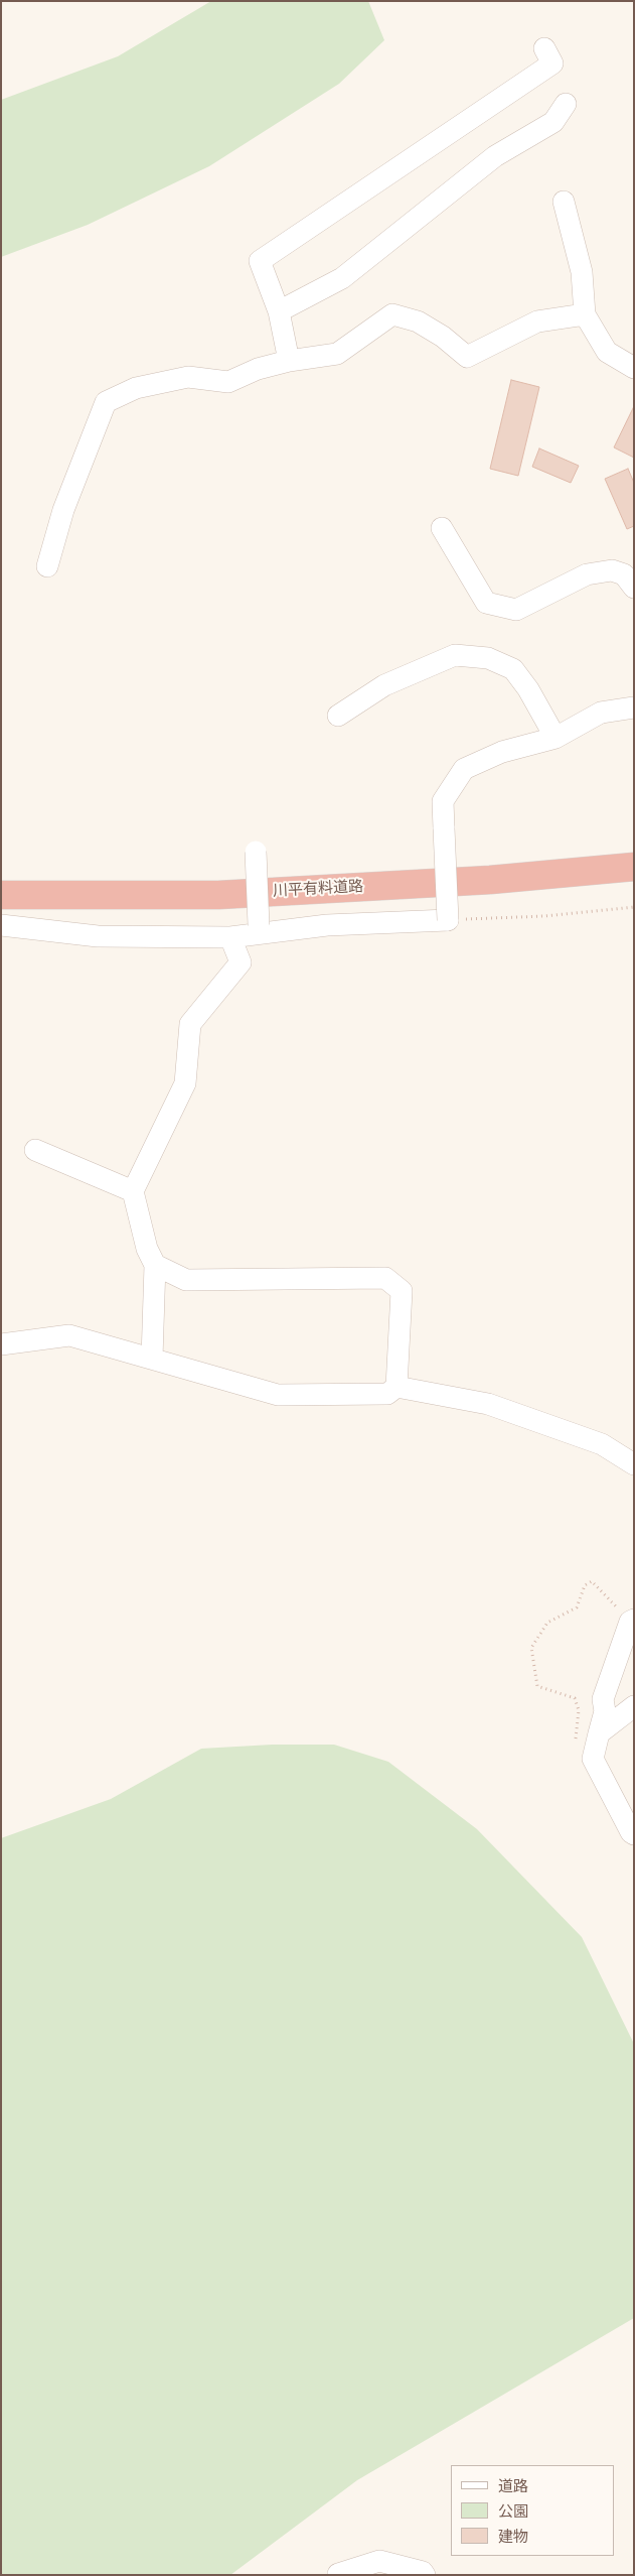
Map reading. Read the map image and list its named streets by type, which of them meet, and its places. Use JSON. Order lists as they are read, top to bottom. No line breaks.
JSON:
{"streets":{"highway":["川平有料道路"]},"legend":["道路","公園","建物"]}
